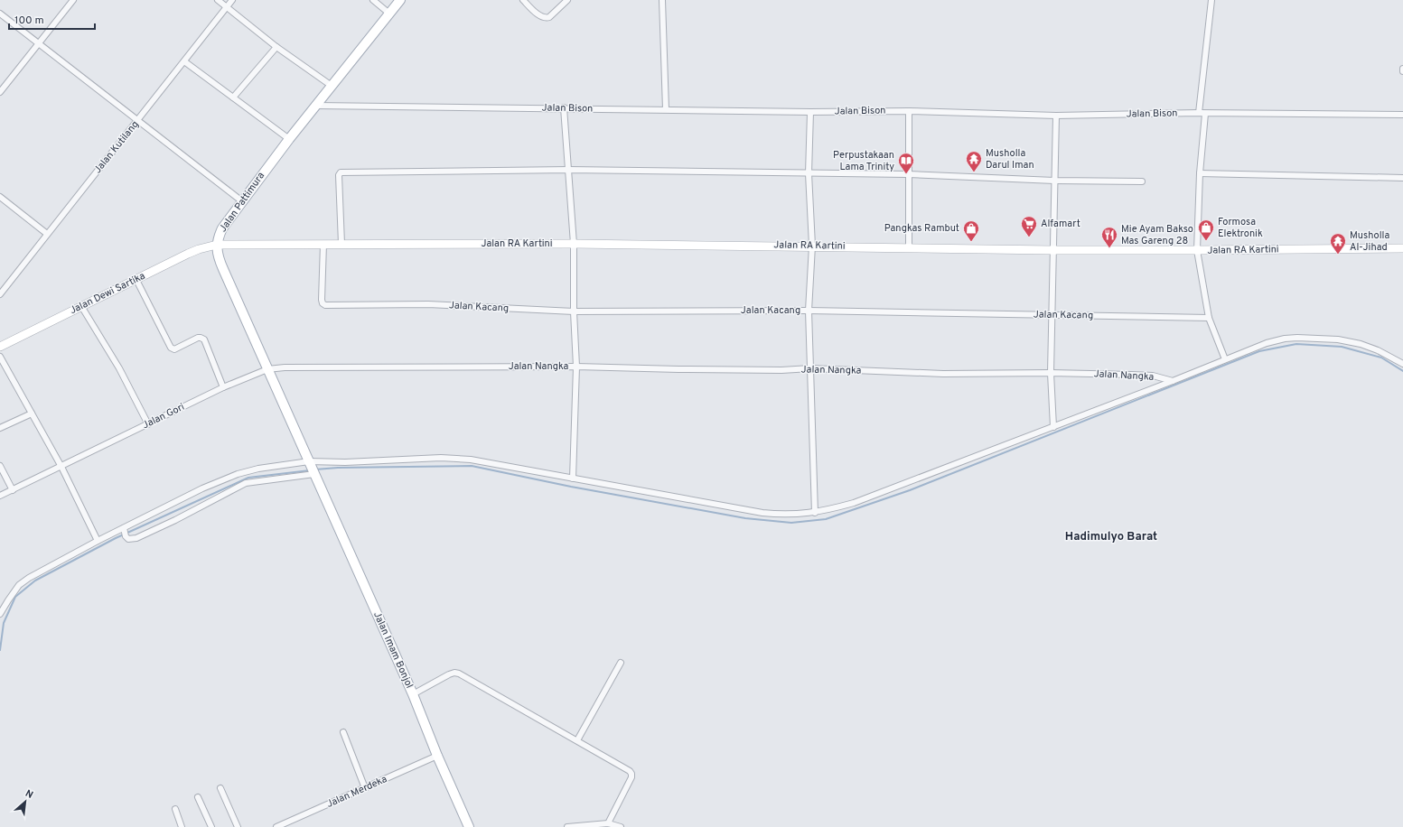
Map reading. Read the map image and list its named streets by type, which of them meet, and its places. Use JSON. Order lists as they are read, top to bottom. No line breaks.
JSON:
{"streets":{"main road":["Jalan Pattimura","Jalan RA Kartini","Jalan Dewi Sartika","Jalan Imam Bonjol"],"street":["Jalan Bison","Jalan Kutilang","Jalan Kacang","Jalan Nangka","Jalan Gori","Jalan Merdeka"]},"crossings":[["Jalan Bison","Jalan Pattimura"],["Jalan Pattimura","Jalan RA Kartini"],["Jalan Pattimura","Jalan Dewi Sartika"],["Jalan Pattimura","Jalan Nangka"],["Jalan Pattimura","Jalan Gori"],["Jalan Pattimura","Jalan Imam Bonjol"],["Jalan RA Kartini","Jalan Dewi Sartika"],["Jalan RA Kartini","Jalan Kacang"],["Jalan Nangka","Jalan Gori"],["Jalan Imam Bonjol","Jalan Merdeka"]],"districts":["Hadimulyo Barat"],"places":{"temple":["Musholla Darul Iman","Musholla Al-Jihad"],"library":["Perpustakaan Lama Trinity"],"supermarket":["Alfamart"],"shop":["Formosa Elektronik","Pangkas Rambut"],"restaurant":["Mie Ayam Bakso Mas Gareng 28"]},"scale_bar":"100 m","north":"top right"}
